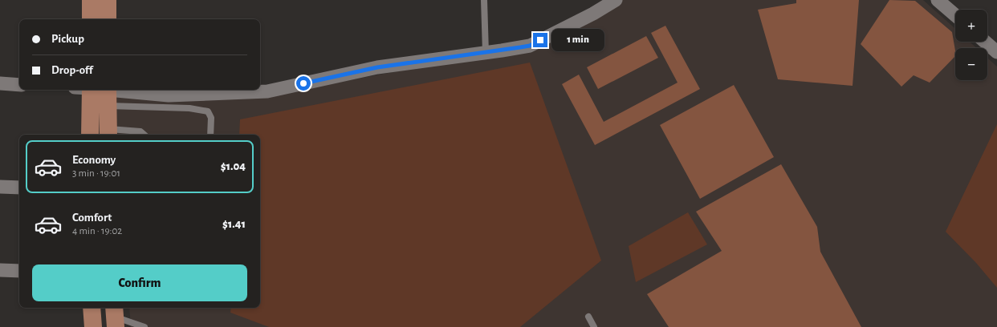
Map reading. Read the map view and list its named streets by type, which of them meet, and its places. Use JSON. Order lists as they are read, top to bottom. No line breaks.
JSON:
{"page":{"map_buttons":["+","−"],"banner":["Pickup","Drop-off"],"bubble":"1 min","list":[{"name":"Economy","note":"3 min · 19:01","value":"$1.04"},{"name":"Comfort","note":"4 min · 19:02","value":"$1.41"}],"buttons":"Confirm"}}
